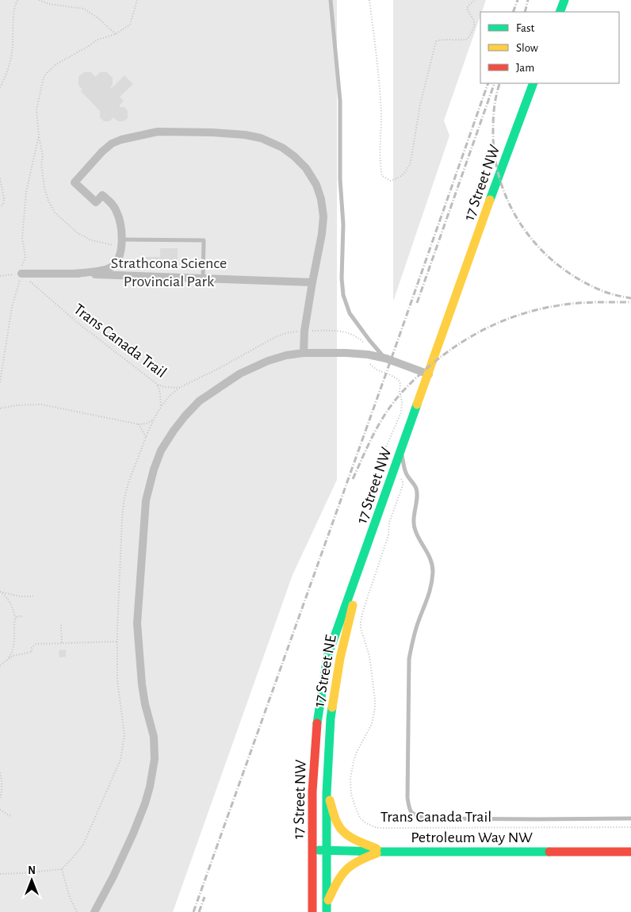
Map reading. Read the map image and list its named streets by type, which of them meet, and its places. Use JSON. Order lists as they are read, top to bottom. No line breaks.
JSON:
{"streets":{"main road":["17 Street NW","17 Street NE","Petroleum Way NW"],"path":["Trans Canada Trail"]},"crossings":[["17 Street NW","17 Street NE"],["17 Street NW","Petroleum Way NW"]],"parks":["Strathcona Science Provincial Park"],"legend":["Fast","Slow","Jam"],"north":"top"}
